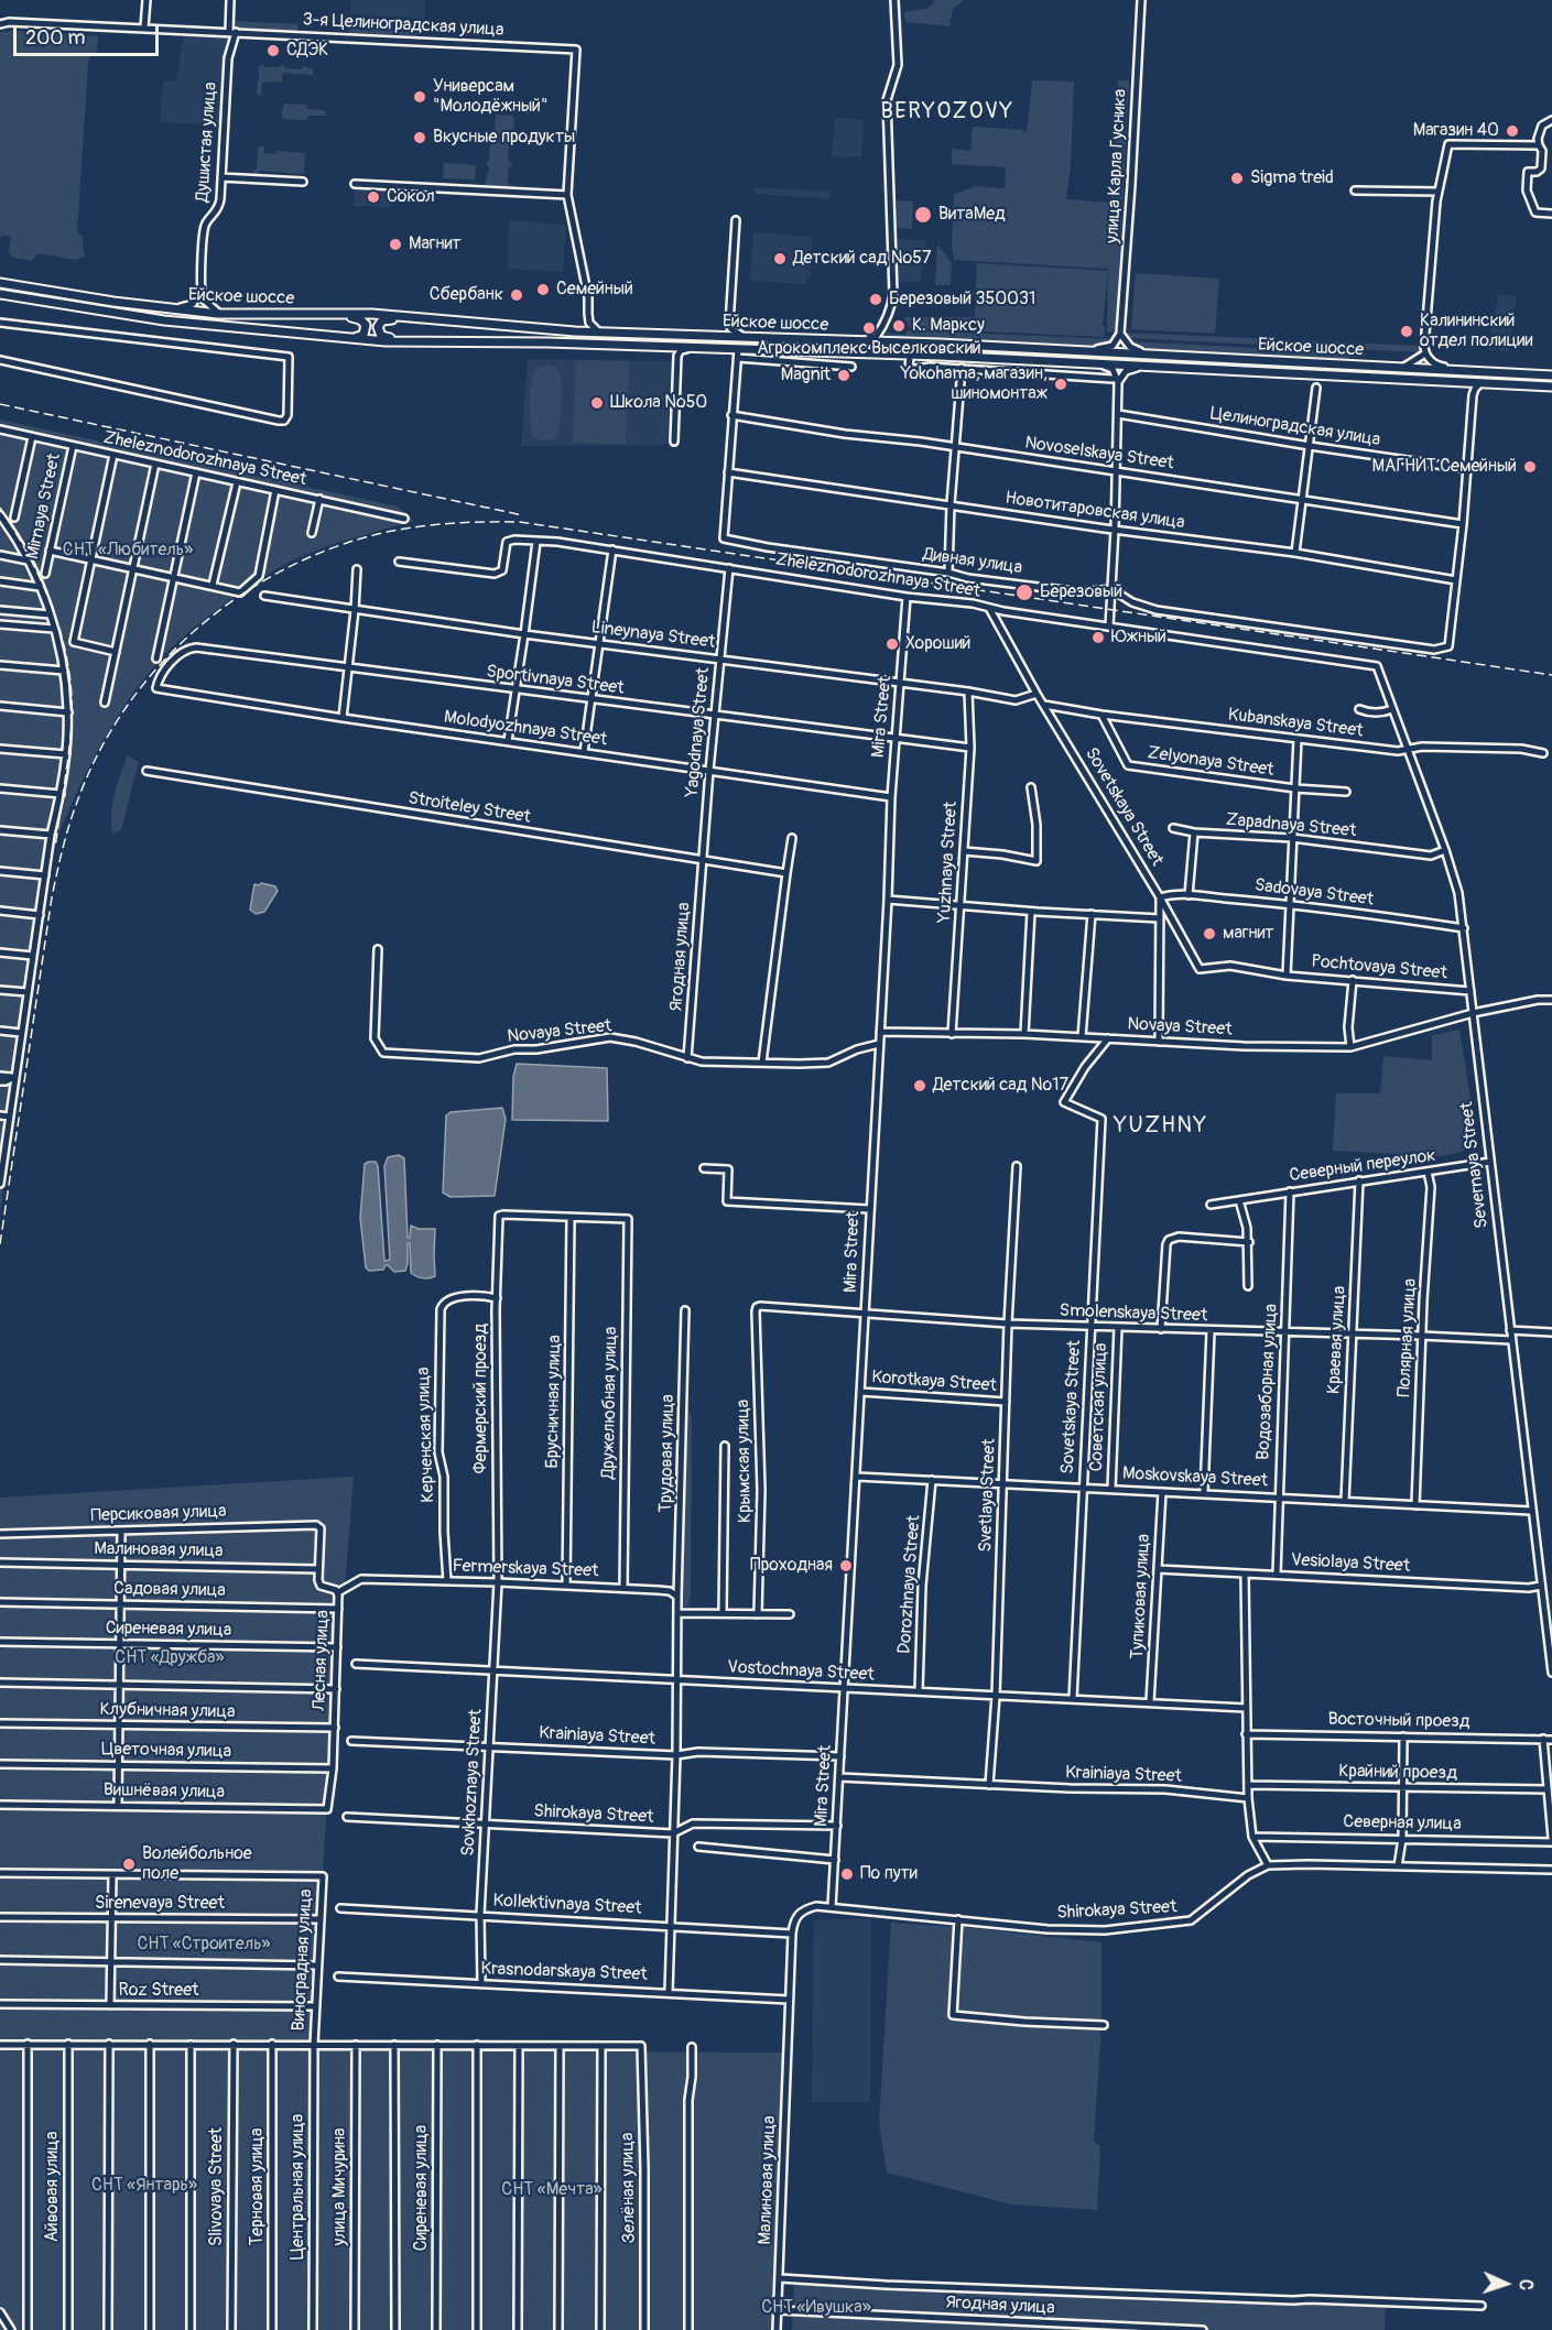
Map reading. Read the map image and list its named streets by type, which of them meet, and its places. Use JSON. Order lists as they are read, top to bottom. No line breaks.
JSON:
{"streets":{"main road":["Ейское шоссе"],"street":["3-я Целиноградская улица","Душистая улица","улица Карла Гусника","Целиноградская улица","Novoselskaya Street","Zheleznodorozhnaya Street","Mirnaya Street","Новотитаровская улица","Дивная улица","Lineynaya Street","Sportivnaya Street","Mira Street","Kubanskaya Street","Molodyozhnaya Street","Yagodnaya Street","Zelyonaya Street","Sovetskaya Street","Stroiteley Street","Zapadnaya Street","Yuzhnaya Street","Sadovaya Street","Ягодная улица","Pochtovaya Street","Novaya Street","Severnaya Street","Северный переулок","Smolenskaya Street","Полярная улица","Краевая улица","Korotkaya Street","Водозаборная улица","Фермерский проезд","Брусничная улица","Дружелюбная улица","Советская улица","Керченская улица","Трудовая улица","Крымская улица","Moskovskaya Street","Svetlaya Street","Персиковая улица","Малиновая улица","Vesiolaya Street","Fermerskaya Street","Dorozhnaya Street","Садовая улица","Тупиковая улица","Сиреневая улица","Лесная улица","Vostochnaya Street","Клубничная улица","Восточный проезд","Krainiaya Street","Цветочная улица","Крайний проезд","Sovkhoznaya Street","Вишнёвая улица","Shirokaya Street","Северная улица","Sirenevaya Street","Kollektivnaya Street","Виноградная улица","Krasnodarskaya Street","Roz Street","Айвовая улица","Slivovaya Street","Терновая улица","Центральная улица","улица Мичурина","Зелёная улица"]},"crossings":[["3-я Целиноградская улица","Душистая улица"],["Zheleznodorozhnaya Street","Mirnaya Street"],["Zheleznodorozhnaya Street","Mira Street"],["Zheleznodorozhnaya Street","Yagodnaya Street"],["Zheleznodorozhnaya Street","Sovetskaya Street"],["Zheleznodorozhnaya Street","Severnaya Street"],["Новотитаровская улица","Дивная улица"],["Lineynaya Street","Mira Street"],["Lineynaya Street","Yagodnaya Street"],["Lineynaya Street","Sovetskaya Street"],["Lineynaya Street","Yuzhnaya Street"],["Sportivnaya Street","Mira Street"],["Sportivnaya Street","Molodyozhnaya Street"],["Sportivnaya Street","Yagodnaya Street"],["Sportivnaya Street","Yuzhnaya Street"],["Mira Street","Molodyozhnaya Street"],["Mira Street","Novaya Street"],["Mira Street","Smolenskaya Street"],["Mira Street","Korotkaya Street"],["Mira Street","Moskovskaya Street"],["Mira Street","Vostochnaya Street"],["Mira Street","Krainiaya Street"],["Mira Street","Shirokaya Street"],["Kubanskaya Street","Zelyonaya Street"],["Kubanskaya Street","Sovetskaya Street"],["Kubanskaya Street","Severnaya Street"],["Molodyozhnaya Street","Yagodnaya Street"],["Yagodnaya Street","Stroiteley Street"],["Yagodnaya Street","Ягодная улица"],["Sovetskaya Street","Sadovaya Street"],["Sovetskaya Street","Pochtovaya Street"],["Sovetskaya Street","Novaya Street"],["Sovetskaya Street","Smolenskaya Street"],["Sovetskaya Street","Moskovskaya Street"],["Sovetskaya Street","Vostochnaya Street"],["Stroiteley Street","Ягодная улица"],["Zapadnaya Street","Severnaya Street"],["Yuzhnaya Street","Novaya Street"],["Sadovaya Street","Severnaya Street"],["Ягодная улица","Novaya Street"],["Ягодная улица","Малиновая улица"],["Pochtovaya Street","Severnaya Street"],["Novaya Street","Severnaya Street"],["Severnaya Street","Северный переулок"],["Severnaya Street","Smolenskaya Street"],["Severnaya Street","Moskovskaya Street"],["Severnaya Street","Vesiolaya Street"],["Северный переулок","Полярная улица"],["Северный переулок","Краевая улица"],["Северный переулок","Водозаборная улица"],["Smolenskaya Street","Полярная улица"],["Smolenskaya Street","Краевая улица"],["Smolenskaya Street","Водозаборная улица"],["Smolenskaya Street","Советская улица"],["Smolenskaya Street","Крымская улица"],["Smolenskaya Street","Svetlaya Street"],["Полярная улица","Moskovskaya Street"],["Краевая улица","Moskovskaya Street"],["Korotkaya Street","Svetlaya Street"],["Водозаборная улица","Moskovskaya Street"],["Водозаборная улица","Vesiolaya Street"],["Фермерский проезд","Брусничная улица"],["Фермерский проезд","Дружелюбная улица"],["Фермерский проезд","Керченская улица"],["Фермерский проезд","Fermerskaya Street"],["Фермерский проезд","Sovkhoznaya Street"],["Брусничная улица","Дружелюбная улица"],["Брусничная улица","Fermerskaya Street"],["Дружелюбная улица","Fermerskaya Street"],["Советская улица","Moskovskaya Street"],["Керченская улица","Fermerskaya Street"],["Трудовая улица","Fermerskaya Street"],["Moskovskaya Street","Svetlaya Street"],["Moskovskaya Street","Dorozhnaya Street"],["Moskovskaya Street","Тупиковая улица"],["Svetlaya Street","Vostochnaya Street"],["Svetlaya Street","Krainiaya Street"],["Персиковая улица","Малиновая улица"],["Персиковая улица","Лесная улица"],["Малиновая улица","Лесная улица"],["Малиновая улица","Shirokaya Street"],["Малиновая улица","Kollektivnaya Street"],["Малиновая улица","Krasnodarskaya Street"],["Vesiolaya Street","Тупиковая улица"],["Fermerskaya Street","Лесная улица"],["Fermerskaya Street","Sovkhoznaya Street"],["Dorozhnaya Street","Vostochnaya Street"],["Садовая улица","Лесная улица"],["Тупиковая улица","Vostochnaya Street"],["Сиреневая улица","Лесная улица"],["Лесная улица","Клубничная улица"],["Лесная улица","Цветочная улица"],["Лесная улица","Вишнёвая улица"],["Vostochnaya Street","Sovkhoznaya Street"],["Krainiaya Street","Sovkhoznaya Street"],["Sovkhoznaya Street","Shirokaya Street"],["Sovkhoznaya Street","Kollektivnaya Street"],["Sovkhoznaya Street","Krasnodarskaya Street"],["Shirokaya Street","Kollektivnaya Street"],["Sirenevaya Street","Виноградная улица"],["Виноградная улица","Roz Street"],["Виноградная улица","Центральная улица"]],"districts":["BERYOZOVY","YUZHNY"],"parks":["СНТ «Любитель»","СНТ «Дружба»","СНТ «Строитель»","СНТ «Янтарь»","СНТ «Мечта»","СНТ «Ивушка»"],"places":["СДЭК","Универсам \"Молодёжный\"","Магазин 40","Вкусные продукты","Sigma treid","Сокол","ВитаMед","Магнит","Детский сад №57","Семейный","Сбербанк","Березовый 350031","К. Марксу","Агрокомплекс Выселковский","Калининский отдел полиции","Magnit","Yokohama, магазин, шиномонтаж","Школа №50","МАГНИТ Семейный","Березовый","Южный","Хороший","магнит","Детский сад №17","Проходная","Волейбольное поле","По пути"],"scale_bar":"200 m","north":"right"}
